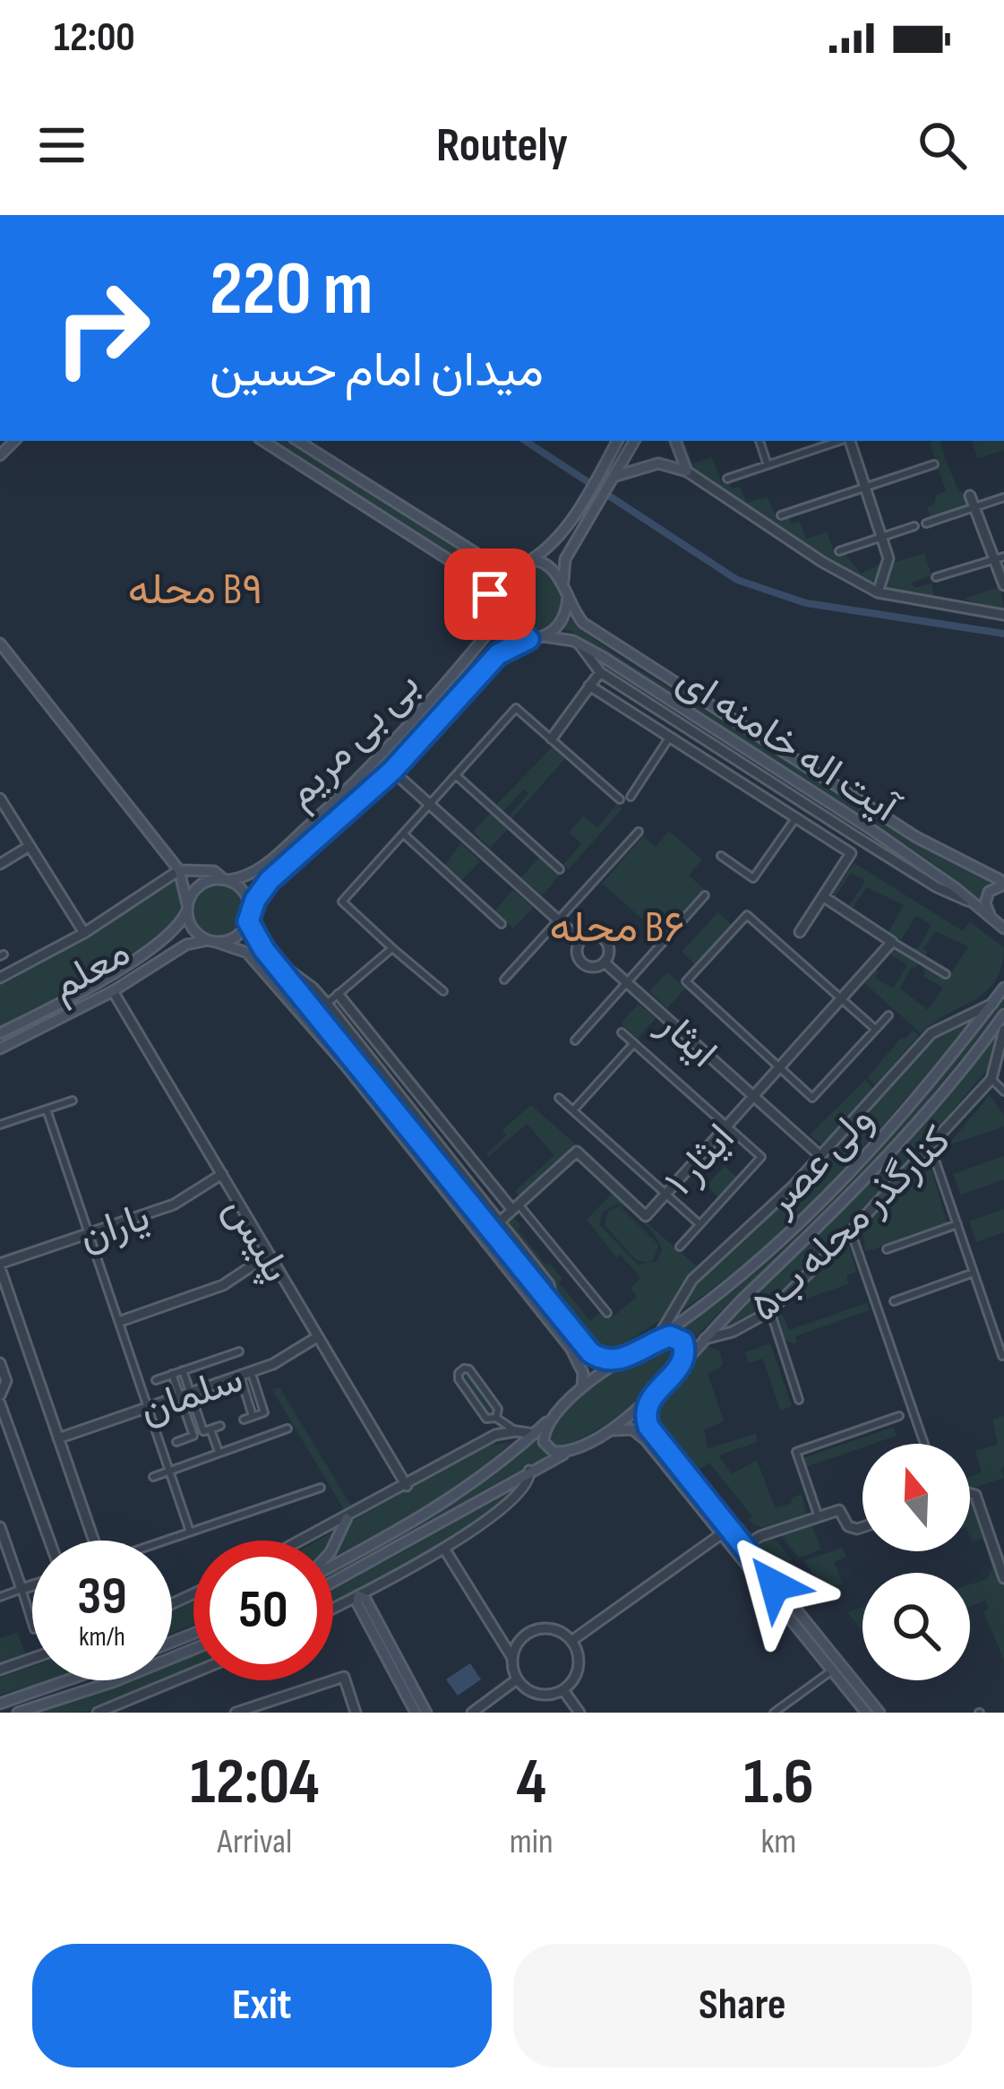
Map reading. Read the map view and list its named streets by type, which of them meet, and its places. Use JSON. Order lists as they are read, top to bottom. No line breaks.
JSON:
{"streets":{"main road":["بی بی مریم","آیت اله خامنه ای","معلم","ولی عصر"],"street":["ایثار","ایثار ۱","کنارگذر محله ب۵","یاران","پلیس","سلمان"]},"crossings":[["بی بی مریم","آیت اله خامنه ای"],["بی بی مریم","معلم"],["معلم","پلیس"],["ایثار","ایثار ۱"],["ولی عصر","کنارگذر محله ب۵"],["یاران","پلیس"],["پلیس","سلمان"]],"districts":["محله B۹","محله B۶"],"north":"top","page":{"status":"12:00","header":"Routely","turn":["220 m","میدان امام حسین"],"speed":"39 km/h","limit":"50","eta":["12:04","Arrival","4","min","1.6","km"],"buttons":["Exit","Share"]}}
